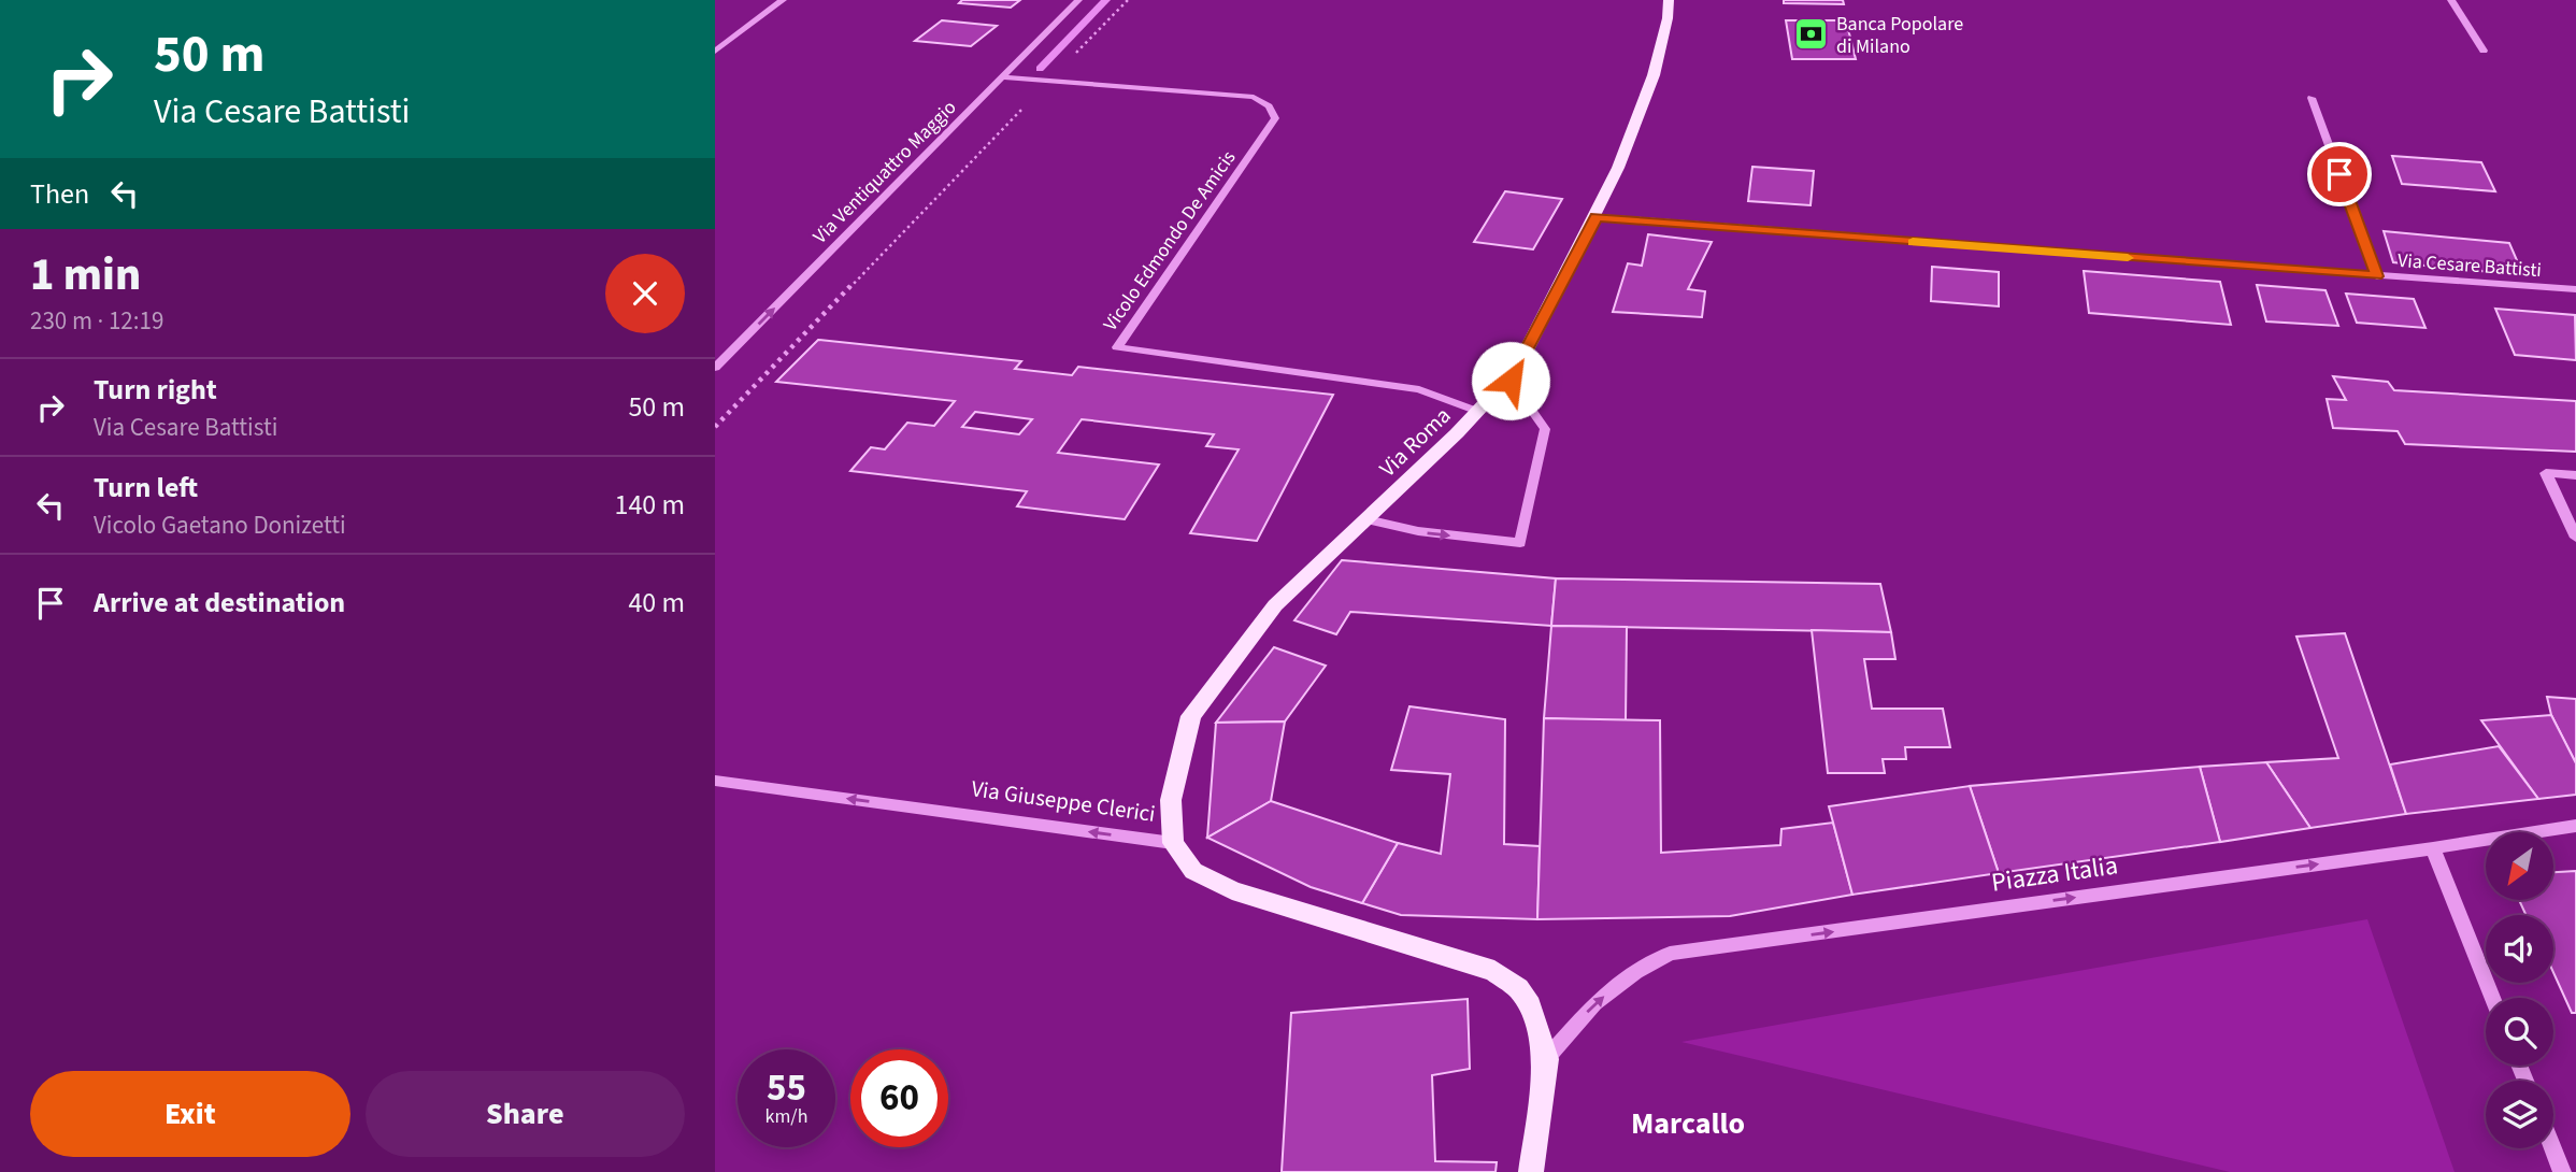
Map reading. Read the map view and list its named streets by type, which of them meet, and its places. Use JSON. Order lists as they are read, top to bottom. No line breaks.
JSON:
{"streets":{"main road":["Via Roma","Via Giuseppe Clerici"],"street":["Via Ventiquattro Maggio","Vicolo Edmondo De Amicis","Via Cesare Battisti","Piazza Italia"]},"crossings":[["Via Ventiquattro Maggio","Vicolo Edmondo De Amicis"],["Vicolo Edmondo De Amicis","Via Roma"],["Via Cesare Battisti","Via Roma"],["Via Roma","Via Giuseppe Clerici"],["Via Giuseppe Clerici","Piazza Italia"]],"one_way":["Via Ventiquattro Maggio","Via Giuseppe Clerici","Piazza Italia"],"districts":["Marcallo"],"places":{"bank":["Banca Popolare di Milano"]},"north":"bottom left","page":{"turn":["50 m","Via Cesare Battisti"],"then":"Then","heading":["1 min","230 m · 12:19"],"list":[{"name":"Turn right","note":"Via Cesare Battisti","value":"50 m"},{"name":"Turn left","note":"Vicolo Gaetano Donizetti","value":"140 m"},{"name":"Arrive at destination","value":"40 m"}],"speed":"55 km/h","limit":"60","buttons":["Exit","Share"]}}
